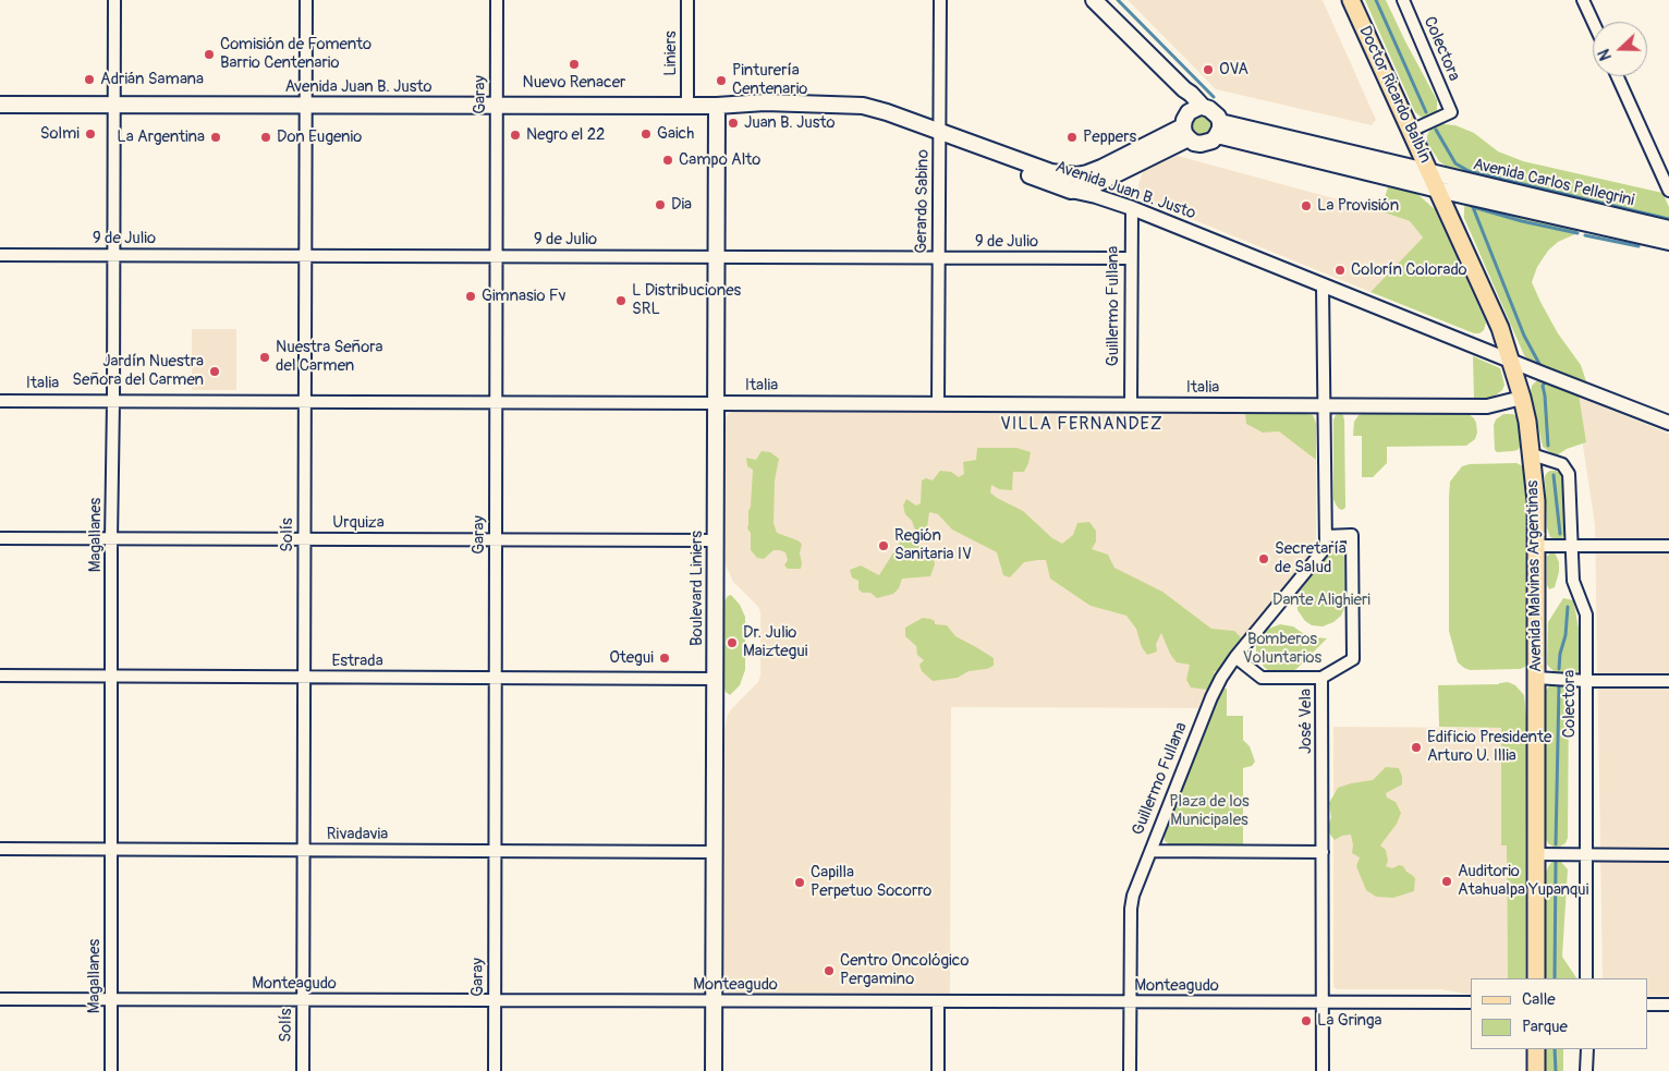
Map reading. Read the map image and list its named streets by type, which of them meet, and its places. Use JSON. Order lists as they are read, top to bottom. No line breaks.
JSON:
{"streets":{"main road":["Avenida Juan B. Justo","Doctor Ricardo Balbín","Avenida Carlos Pellegrini","Avenida Malvinas Argentinas","Boulevard Liniers"],"street":["Colectora","Liniers","Garay","Gerardo Sabino","9 de Julio","Guillermo Fullana","Italia","Urquiza","Magallanes","Solís","Estrada","José Vela","Rivadavia","Monteagudo"]},"crossings":[["Colectora","Doctor Ricardo Balbín"],["Colectora","Avenida Malvinas Argentinas"],["Liniers","Avenida Juan B. Justo"],["Avenida Juan B. Justo","Garay"],["Avenida Juan B. Justo","Gerardo Sabino"],["Avenida Juan B. Justo","Guillermo Fullana"],["Avenida Juan B. Justo","Magallanes"],["Avenida Juan B. Justo","Solís"],["Avenida Juan B. Justo","Avenida Malvinas Argentinas"],["Avenida Juan B. Justo","Boulevard Liniers"],["Garay","9 de Julio"],["Garay","Italia"],["Garay","Urquiza"],["Garay","Estrada"],["Garay","Rivadavia"],["Garay","Monteagudo"],["Doctor Ricardo Balbín","Avenida Carlos Pellegrini"],["Doctor Ricardo Balbín","Avenida Malvinas Argentinas"],["Avenida Carlos Pellegrini","Avenida Malvinas Argentinas"],["Gerardo Sabino","9 de Julio"],["Gerardo Sabino","Italia"],["9 de Julio","Guillermo Fullana"],["9 de Julio","Magallanes"],["9 de Julio","Solís"],["9 de Julio","Boulevard Liniers"],["Guillermo Fullana","Italia"],["Guillermo Fullana","José Vela"],["Guillermo Fullana","Monteagudo"],["Italia","Magallanes"],["Italia","Solís"],["Italia","Avenida Malvinas Argentinas"],["Italia","Boulevard Liniers"],["Urquiza","Magallanes"],["Urquiza","Solís"],["Urquiza","Boulevard Liniers"],["Magallanes","Estrada"],["Magallanes","Rivadavia"],["Magallanes","Monteagudo"],["Solís","Estrada"],["Solís","Rivadavia"],["Solís","Monteagudo"],["Boulevard Liniers","Estrada"],["Boulevard Liniers","Rivadavia"],["Boulevard Liniers","Monteagudo"],["José Vela","Monteagudo"]],"districts":["VILLA FERNANDEZ"],"parks":["Dante Alighieri","Bomberos Voluntarios","Plaza de los Municipales"],"places":["Comisión de Fomento Barrio Centenario","Nuevo Renacer","OVA","Adrián Samana","Pinturería Centenario","Juan B. Justo","Solmi","Gaich","Negro el 22","La Argentina","Don Eugenio","Peppers","Campo Alto","Dia","La Provisión","Colorín Colorado","Gimnasio Fv","L Distribuciones SRL","Nuestra Señora del Carmen","Jardín Nuestra Señora del Carmen","Región Sanitaria IV","Secretaría de Salud","Dr. Julio Maiztegui","Otegui","Edificio Presidente Arturo U. Illia","Auditorio Atahualpa Yupanqui","Capilla Perpetuo Socorro","Centro Oncológico Pergamino","La Gringa"],"legend":["Calle","Parque"],"north":"left"}
